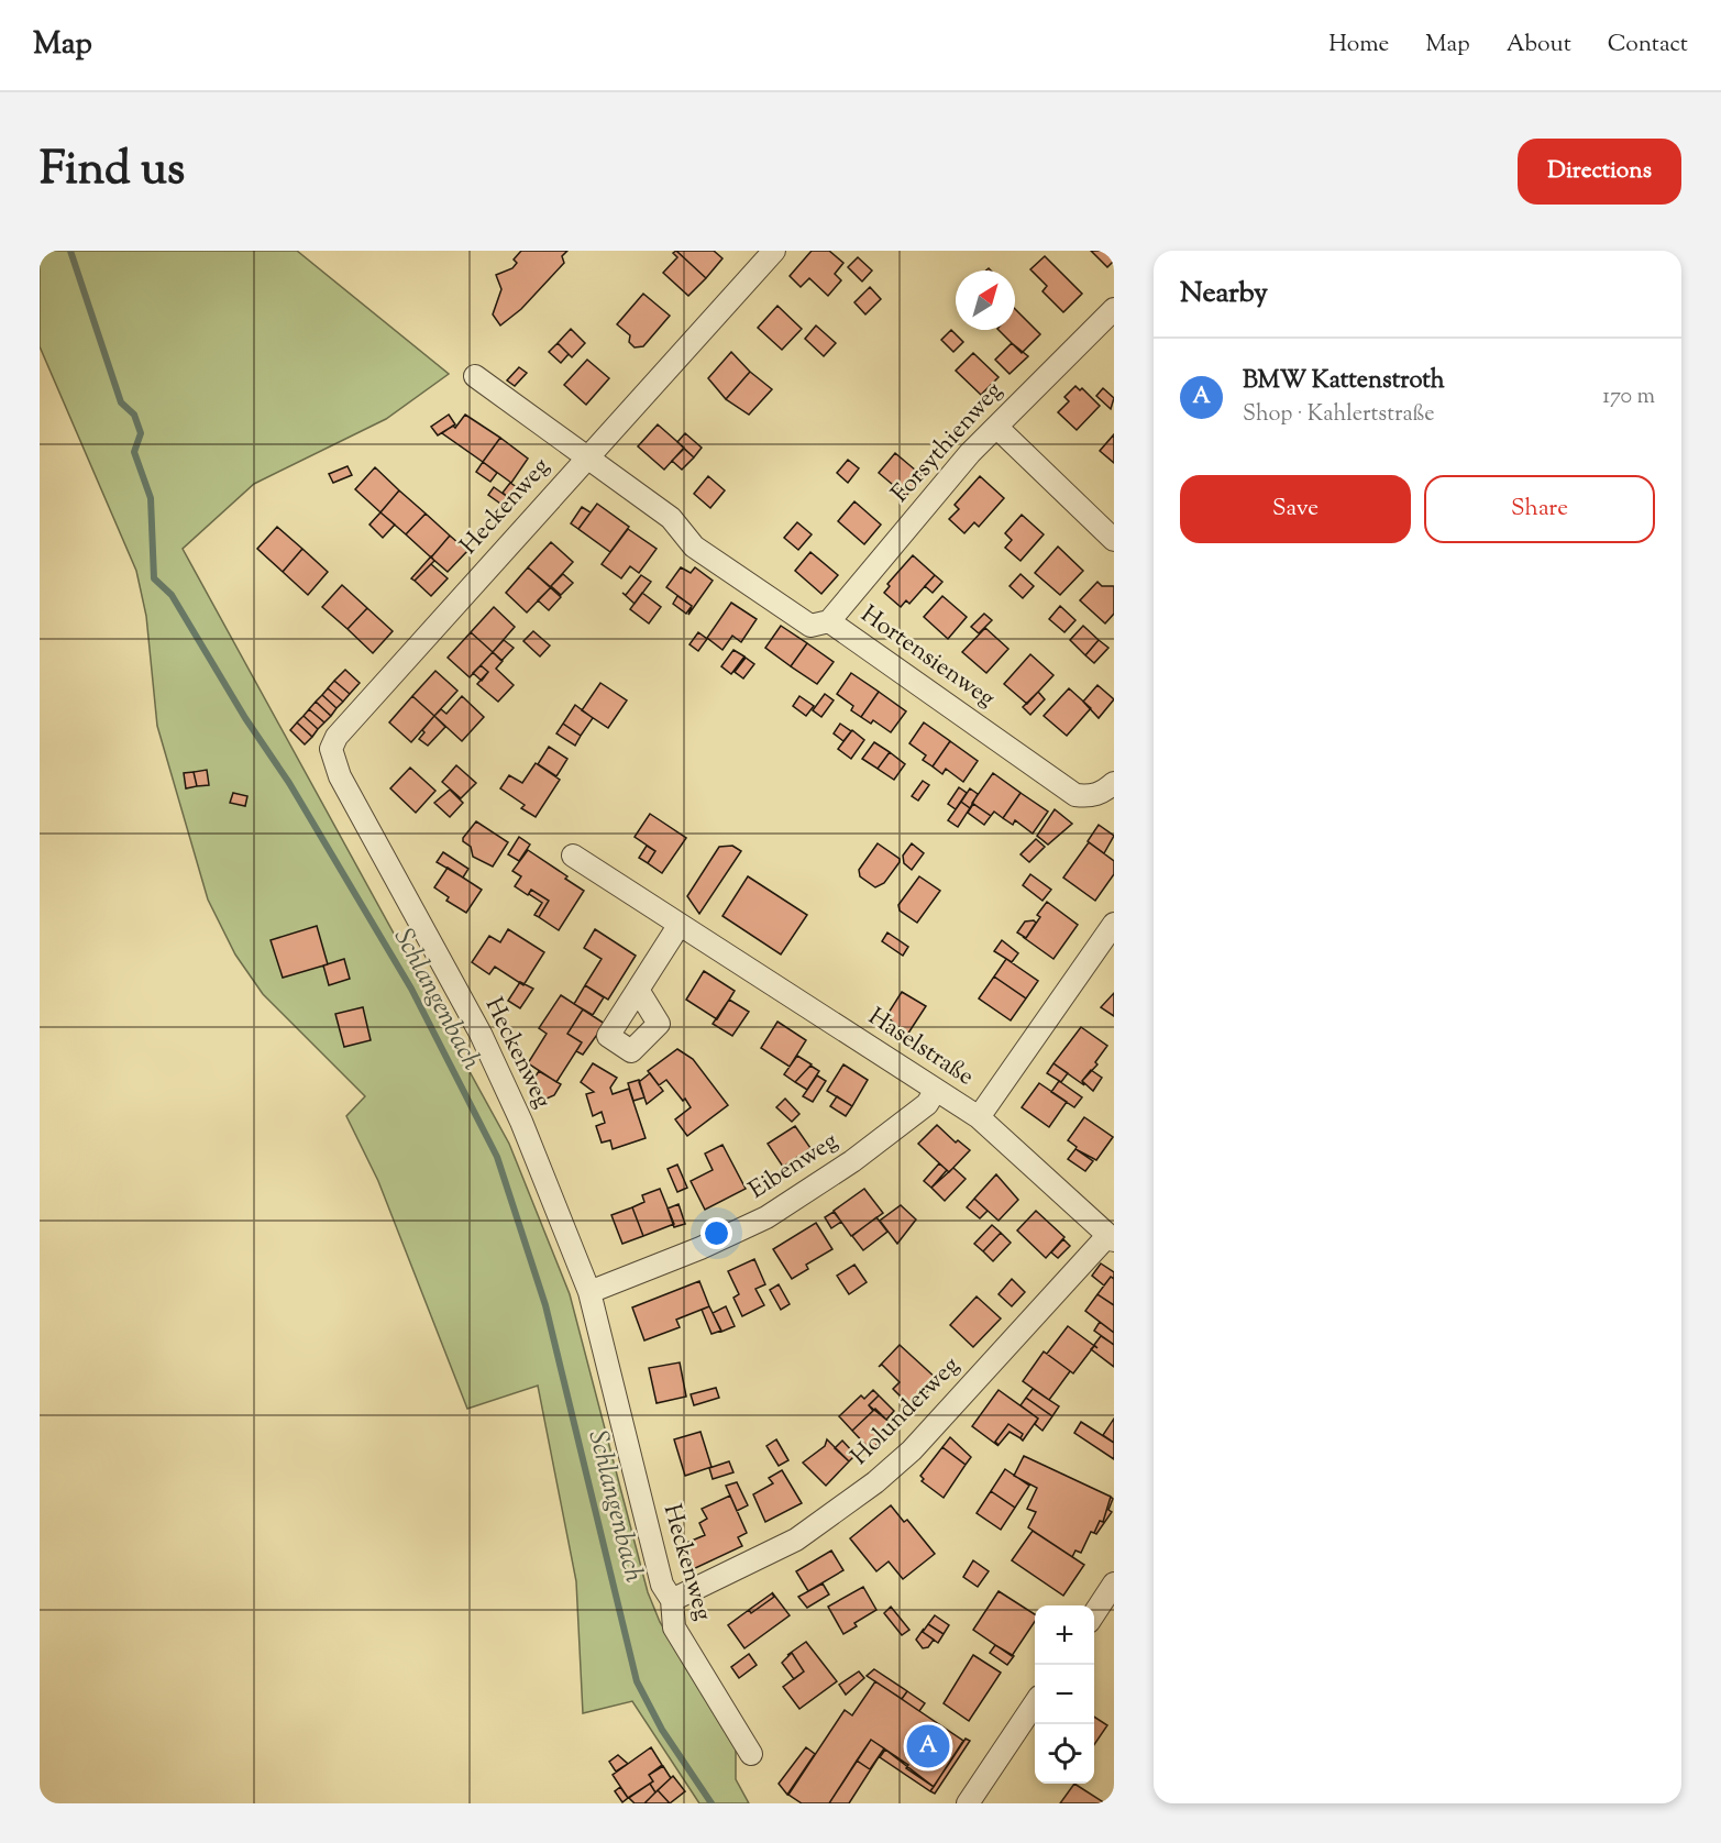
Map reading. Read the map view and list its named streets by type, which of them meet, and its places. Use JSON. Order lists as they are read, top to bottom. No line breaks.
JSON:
{"streets":{"street":["Forsythienweg","Heckenweg","Hortensienweg","Haselstraße","Eibenweg","Holunderweg"]},"crossings":[["Forsythienweg","Hortensienweg"],["Heckenweg","Hortensienweg"],["Heckenweg","Eibenweg"],["Heckenweg","Holunderweg"],["Haselstraße","Eibenweg"],["Haselstraße","Holunderweg"]],"water":["Schlangenbach"],"north":"top right","page":{"header":"Map","nav":["Home","Map","About","Contact"],"title":"Find us","buttons":["Directions",["Save","Share"]],"heading":"Nearby","list":[{"mark":"A","name":"BMW Kattenstroth","note":"Shop · Kahlertstraße","value":"170 m"}],"map_buttons":["+","−"],"pins":"A"}}
